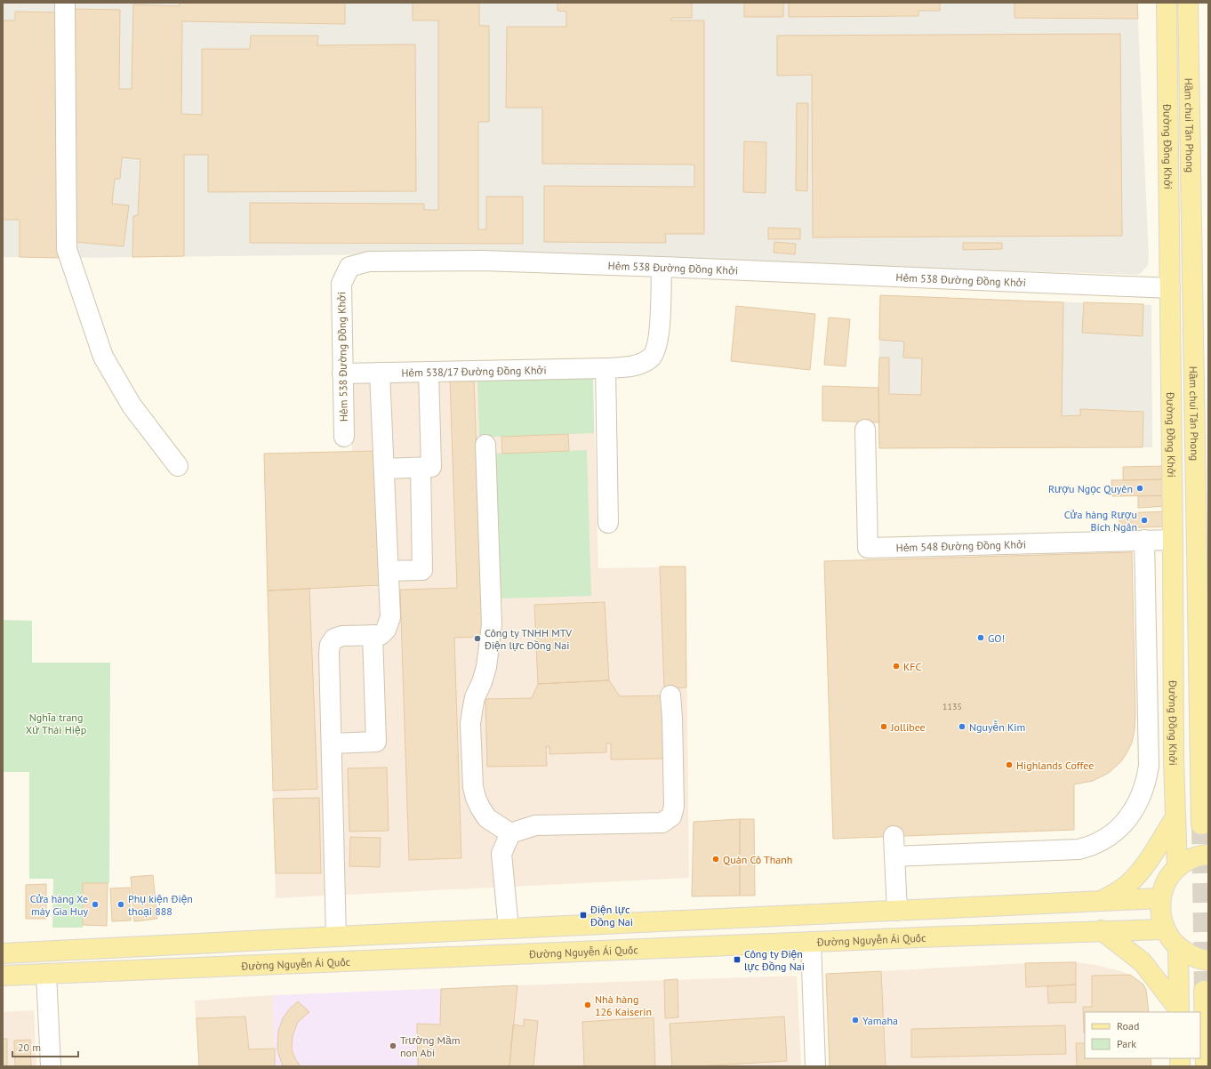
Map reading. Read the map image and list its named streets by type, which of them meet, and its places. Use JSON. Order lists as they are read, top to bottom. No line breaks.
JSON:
{"streets":{"main road":["Hầm chui Tân Phong","Đường Đồng Khởi","Đường Nguyễn Ái Quốc"],"street":["Hẻm 538 Đường Đồng Khởi","Hẻm 538/17 Đường Đồng Khởi","Hẻm 548 Đường Đồng Khởi"]},"crossings":[["Đường Đồng Khởi","Hẻm 538 Đường Đồng Khởi"],["Đường Đồng Khởi","Hẻm 548 Đường Đồng Khởi"],["Hẻm 538 Đường Đồng Khởi","Hẻm 538/17 Đường Đồng Khởi"]],"parks":["Nghĩa trang Xứ Thái Hiệp"],"places":{"other":["Rượu Ngọc Quyên","Cửa hàng Rượu Bích Ngân","GO!","Công ty TNHH MTV Điện lực Đồng Nai","KFC","Jollibee","Nguyễn Kim","Highlands Coffee","Quán Cô Thanh","Cửa hàng Xe máy Gia Huy","Phụ kiện Điện thoại 888","Nhà hàng 126 Kaiserin","Yamaha","Trường Mầm non Abi"],"transit":["Điện lực Đồng Nai","Công ty Điện lực Đồng Nai"]},"house_numbers":["1135"],"legend":["Road","Park"],"scale_bar":"20 m"}
